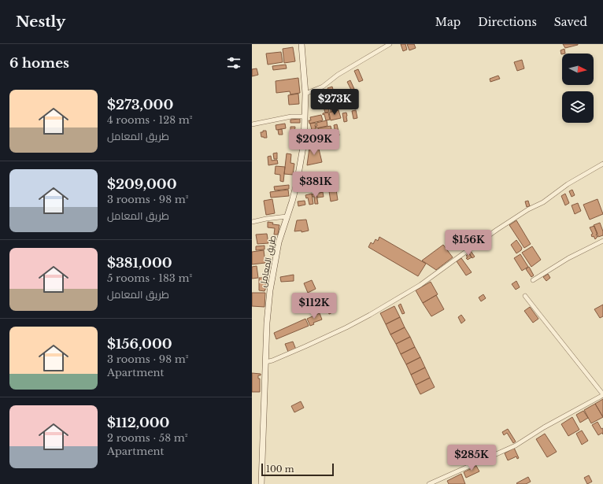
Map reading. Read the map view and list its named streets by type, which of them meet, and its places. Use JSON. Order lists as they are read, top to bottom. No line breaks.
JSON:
{"streets":{"main road":["طريق المعامل"]},"scale_bar":"100 m","north":"right","page":{"header":"Nestly","nav":["Map","Directions","Saved"],"heading":"6 homes","list":[{"name":"$273,000","note":"4 rooms · 128 m² · طريق المعامل"},{"name":"$209,000","note":"3 rooms · 98 m² · طريق المعامل"},{"name":"$381,000","note":"5 rooms · 183 m² · طريق المعامل"},{"name":"$156,000","note":"3 rooms · 98 m² · Apartment"},{"name":"$112,000","note":"2 rooms · 58 m² · Apartment"}],"price":["$273K","$209K","$381K","$156K","$112K","$285K"],"scale":"100 m"}}
